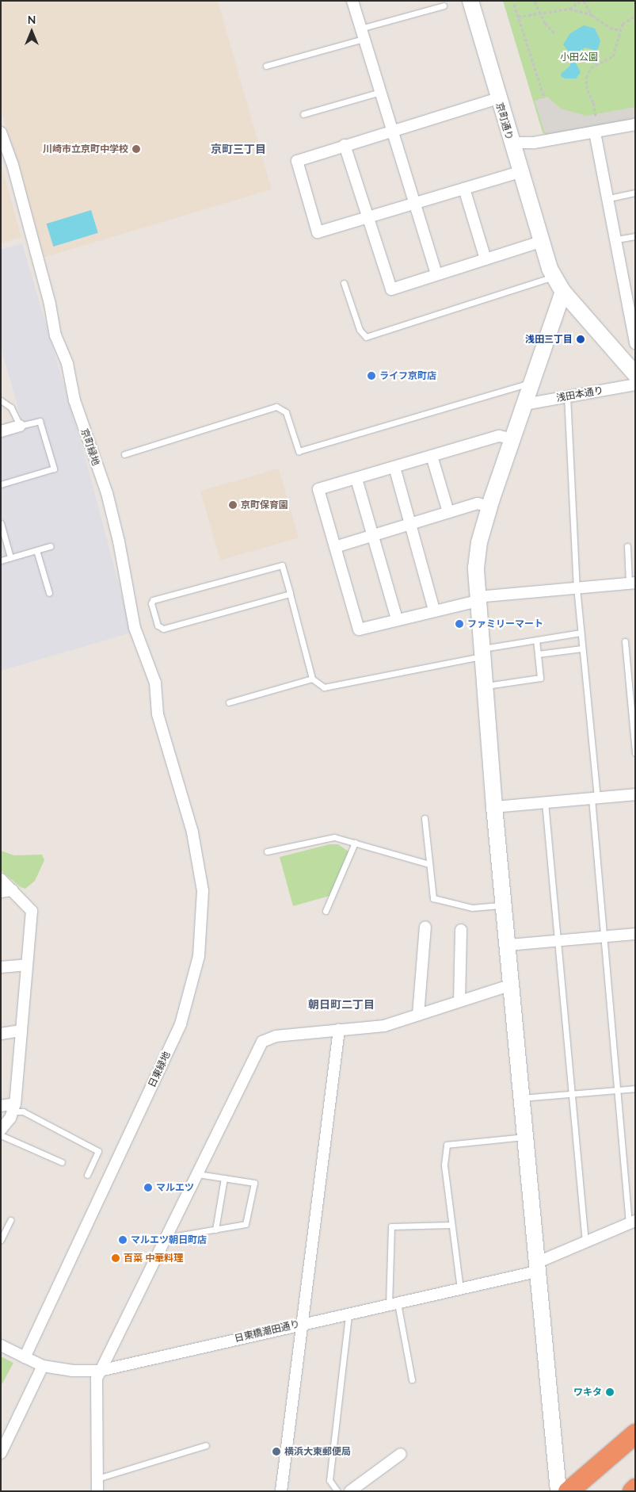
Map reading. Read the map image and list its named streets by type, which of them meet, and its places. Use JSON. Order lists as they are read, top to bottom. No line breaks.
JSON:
{"streets":{"street":["京町通り","浅田本通り","京町緑地","日東緑地","日東橋潮田通り"]},"crossings":[["京町緑地","日東緑地"],["日東緑地","日東橋潮田通り"]],"districts":["京町三丁目","朝日町二丁目"],"parks":["小田公園"],"places":["川崎市立京町中学校","浅田三丁目","ライフ京町店","京町保育園","ファミリーマート","マルエツ","マルエツ朝日町店","百菜 中華料理","ワキタ","横浜大東郵便局"],"north":"top"}
